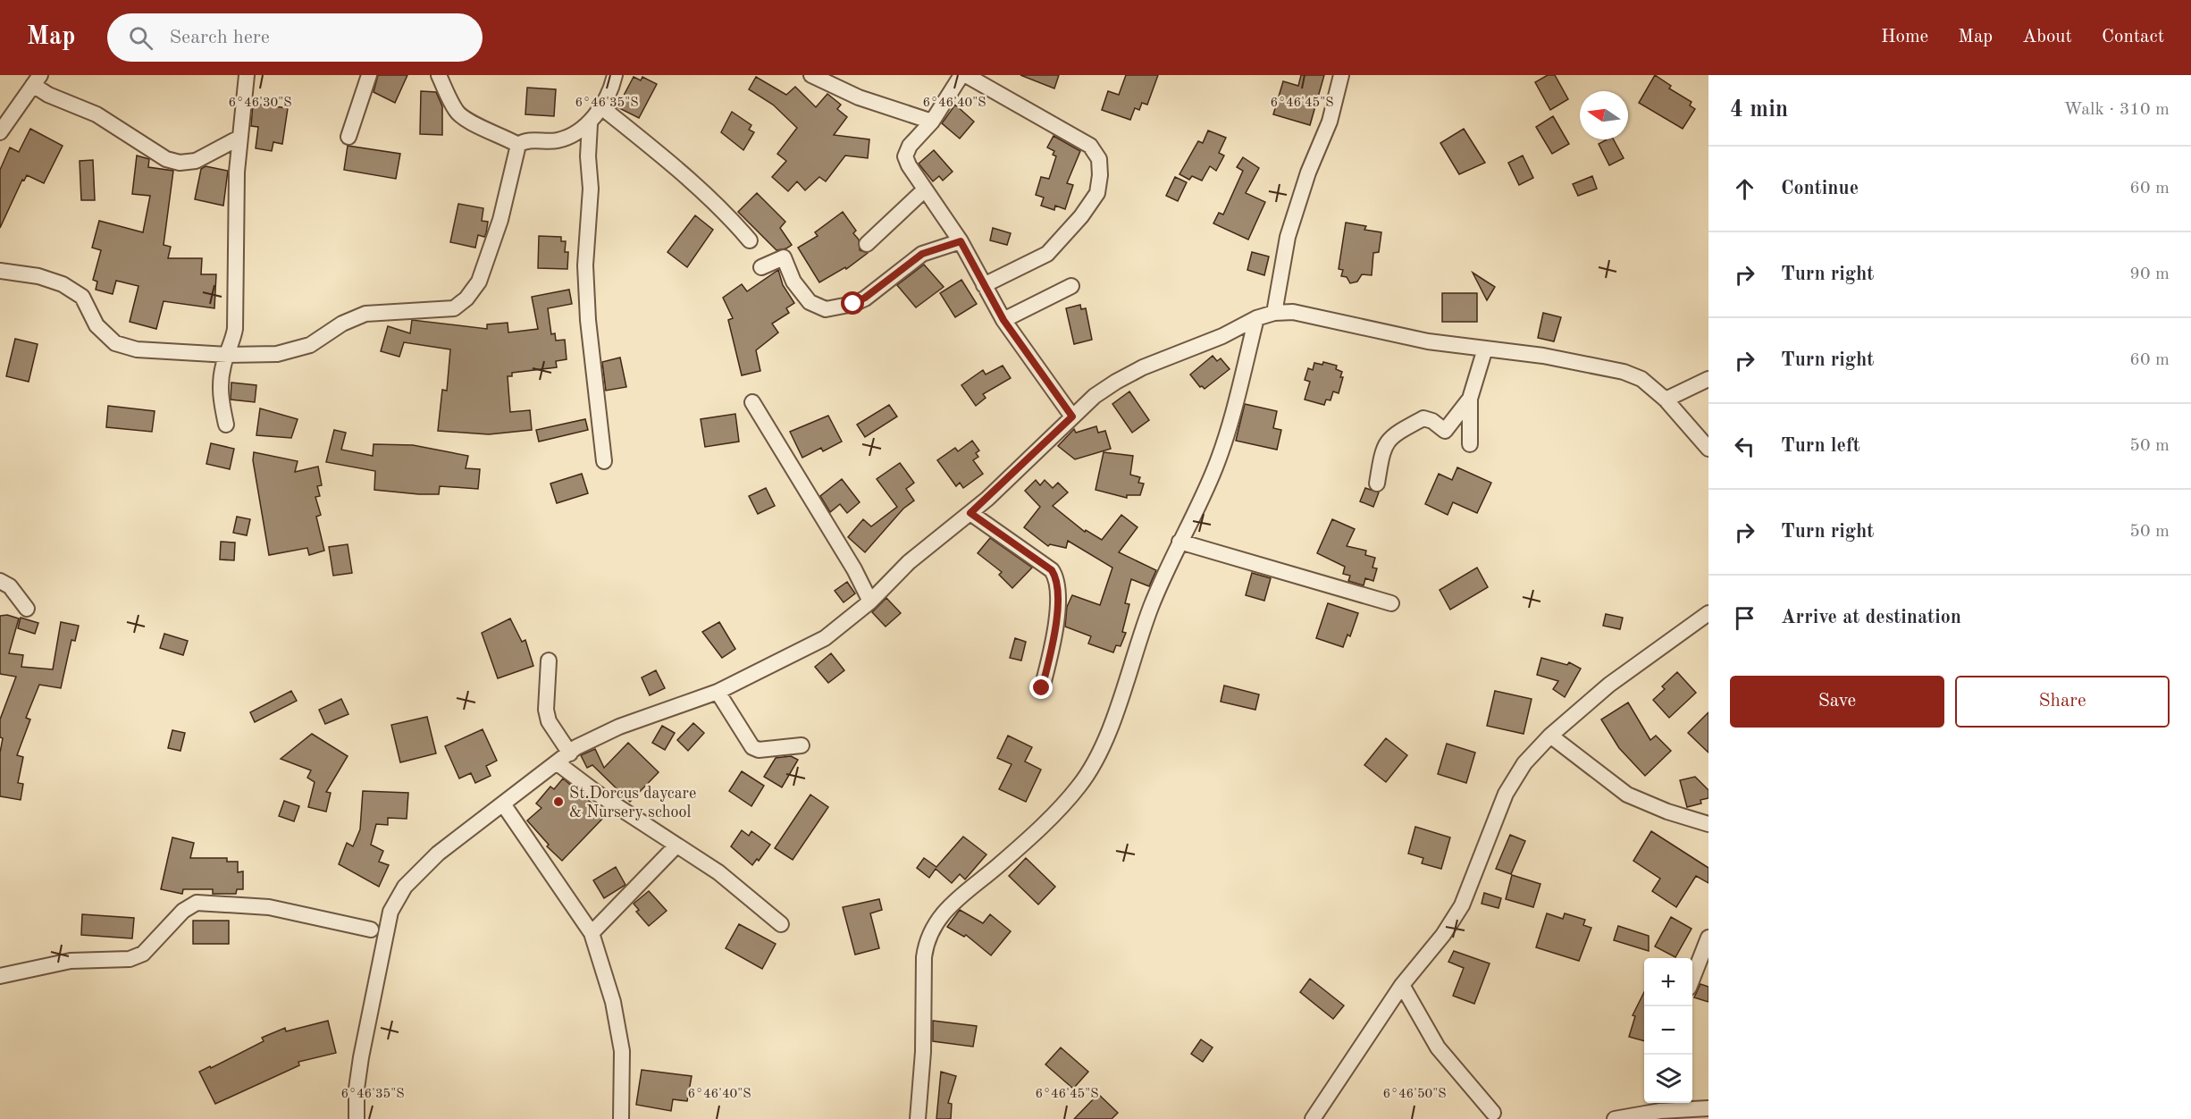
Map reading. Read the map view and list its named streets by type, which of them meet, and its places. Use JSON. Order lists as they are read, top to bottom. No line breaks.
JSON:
{"places":["St.Dorcus daycare & Nursery school"],"north":"left","page":{"header":"Map","search":"Search here","nav":["Home","Map","About","Contact"],"heading":["4 min","Walk · 310 m"],"list":[["Continue","60 m"],["Turn right","90 m"],["Turn right","60 m"],["Turn left","50 m"],["Turn right","50 m"],"Arrive at destination"],"buttons":["Save","Share"],"map_buttons":["+","−"]},"coordinates":["6°46'30\"S","6°46'35\"S","6°46'40\"S","6°46'45\"S","6°46'50\"S"]}
